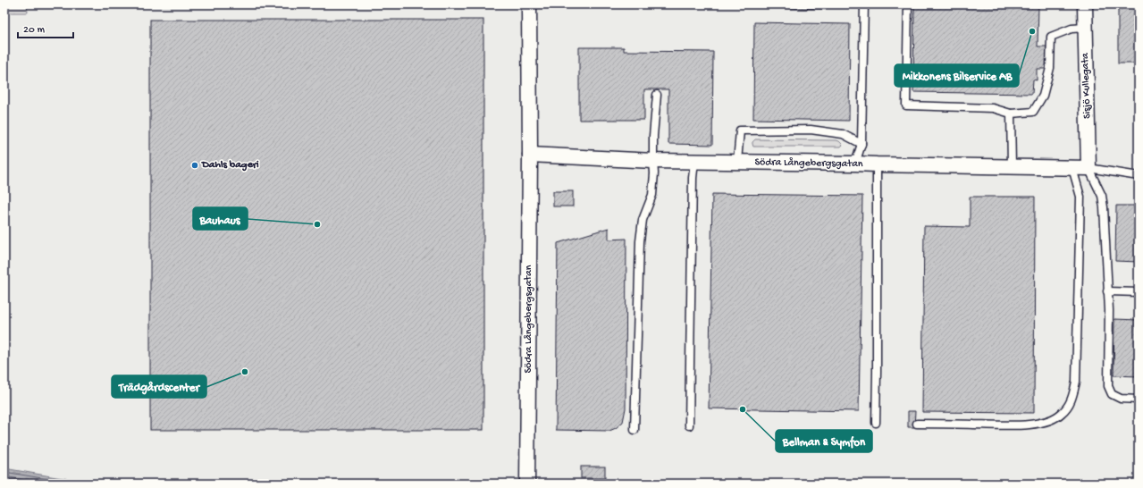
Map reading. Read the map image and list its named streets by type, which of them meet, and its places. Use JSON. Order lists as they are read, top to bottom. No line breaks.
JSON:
{"streets":{"street":["Sisjö Kullegata","Södra Långebergsgatan"]},"crossings":[["Sisjö Kullegata","Södra Långebergsgatan"]],"places":["Mikkonens Bilservice AB","Dahls bageri","Bauhaus","Trädgårdscenter","Bellman & Symfon"],"scale_bar":"20 m"}
